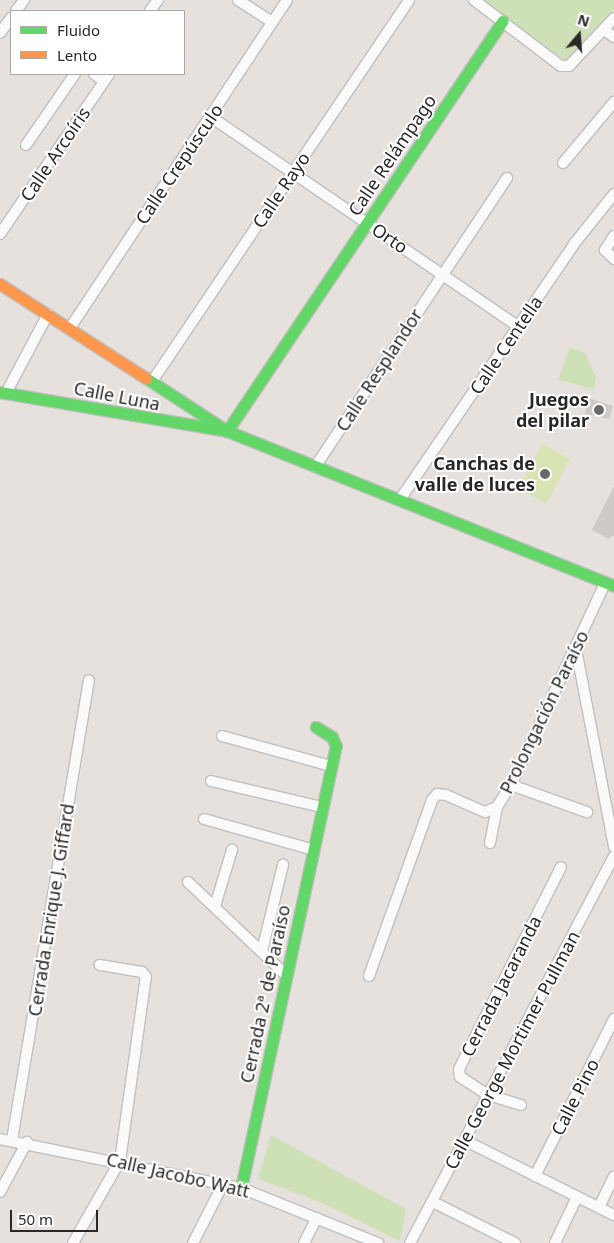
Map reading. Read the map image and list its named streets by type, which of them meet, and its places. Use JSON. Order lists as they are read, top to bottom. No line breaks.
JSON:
{"streets":{"street":["Calle Arcoíris","Calle Relámpago","Calle Crepúsculo","Calle Rayo","Orto","Calle Centella","Calle Resplandor","Calle Luna","Prolongación Paraíso","Cerrada Enrique J. Giffard","Cerrada Jacaranda","Cerrada 2ª de Paraíso","Calle George Mortimer Pullman","Calle Pino","Calle Jacobo Watt"]},"crossings":[["Calle Relámpago","Orto"],["Calle Relámpago","Calle Luna"],["Calle Crepúsculo","Orto"],["Calle Rayo","Orto"],["Orto","Calle Centella"],["Orto","Calle Resplandor"],["Cerrada Enrique J. Giffard","Calle Jacobo Watt"],["Cerrada Jacaranda","Calle George Mortimer Pullman"],["Cerrada 2ª de Paraíso","Calle Jacobo Watt"]],"places":["Juegos del pilar","Canchas de valle de luces"],"legend":["Fluido","Lento"],"scale_bar":"50 m","north":"top"}
